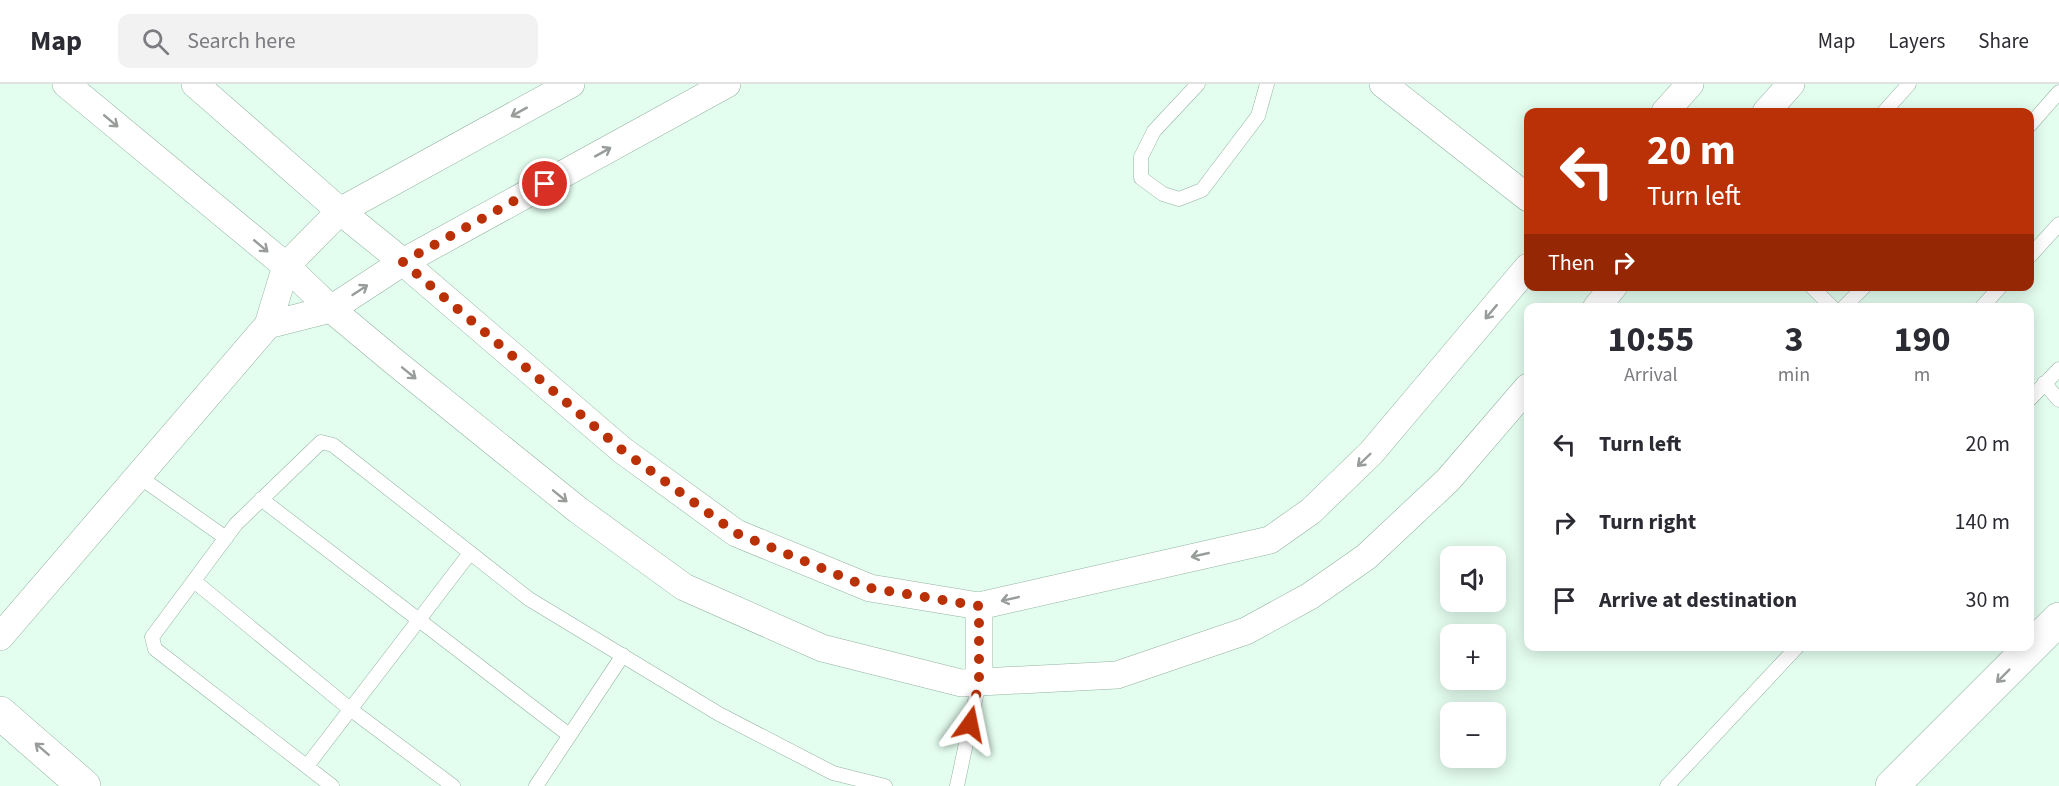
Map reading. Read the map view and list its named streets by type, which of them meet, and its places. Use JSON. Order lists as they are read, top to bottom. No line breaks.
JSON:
{"page":{"header":"Map","search":"Search here","nav":["Map","Layers","Share"],"turn":["20 m","Turn left"],"then":"Then","eta":["10:55","Arrival","3","min","190","m"],"list":[{"name":"Turn left","value":"20 m"},{"name":"Turn right","value":"140 m"},{"name":"Arrive at destination","value":"30 m"}],"map_buttons":["+","−"]}}
